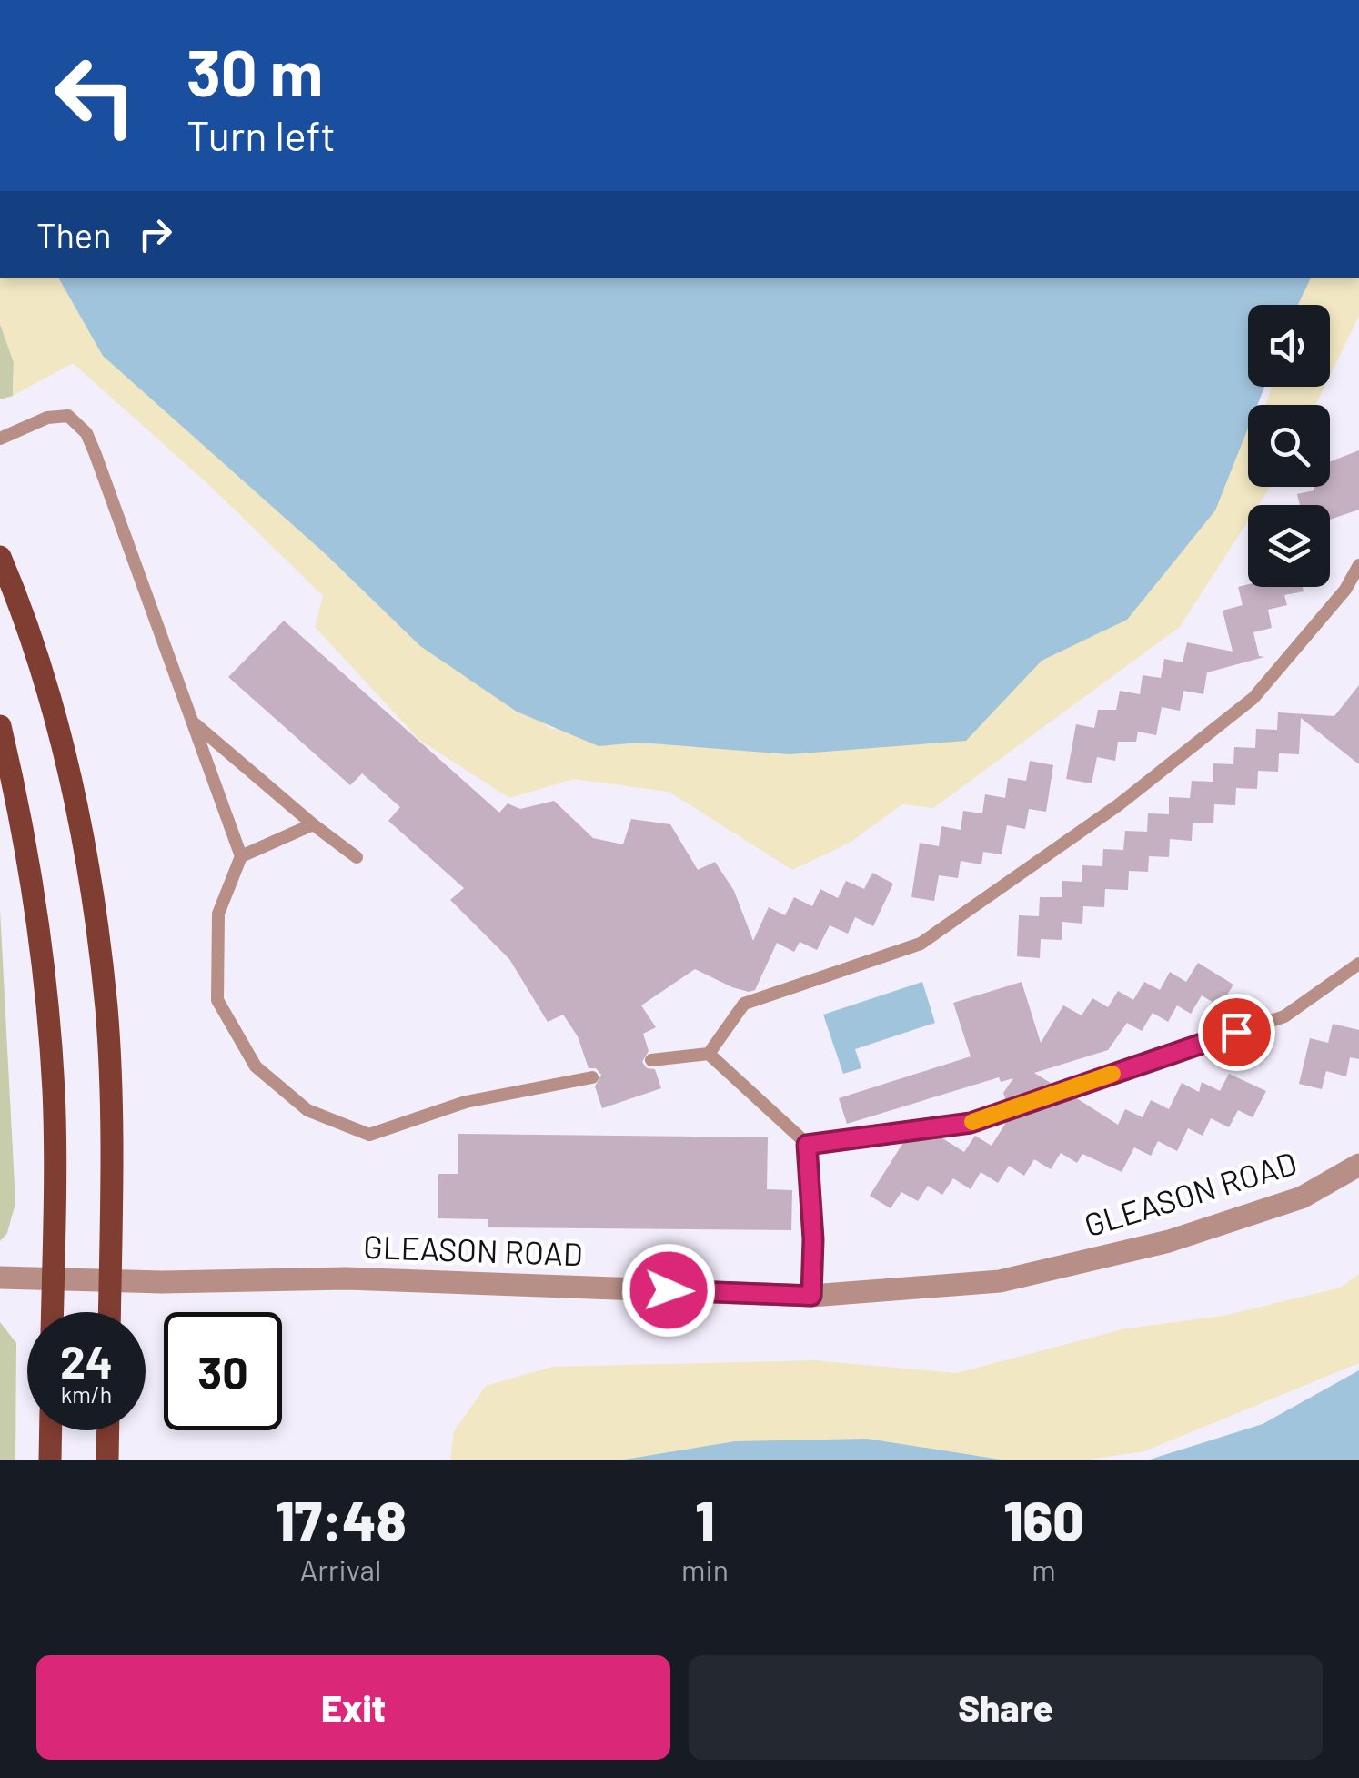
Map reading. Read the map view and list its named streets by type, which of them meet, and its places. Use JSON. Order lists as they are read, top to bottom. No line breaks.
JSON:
{"streets":{"street":["GLEASON ROAD"]},"page":{"turn":["30 m","Turn left"],"then":"Then","speed":"24 km/h","limit":"30","eta":["17:48","Arrival","1","min","160","m"],"buttons":["Exit","Share"]}}
